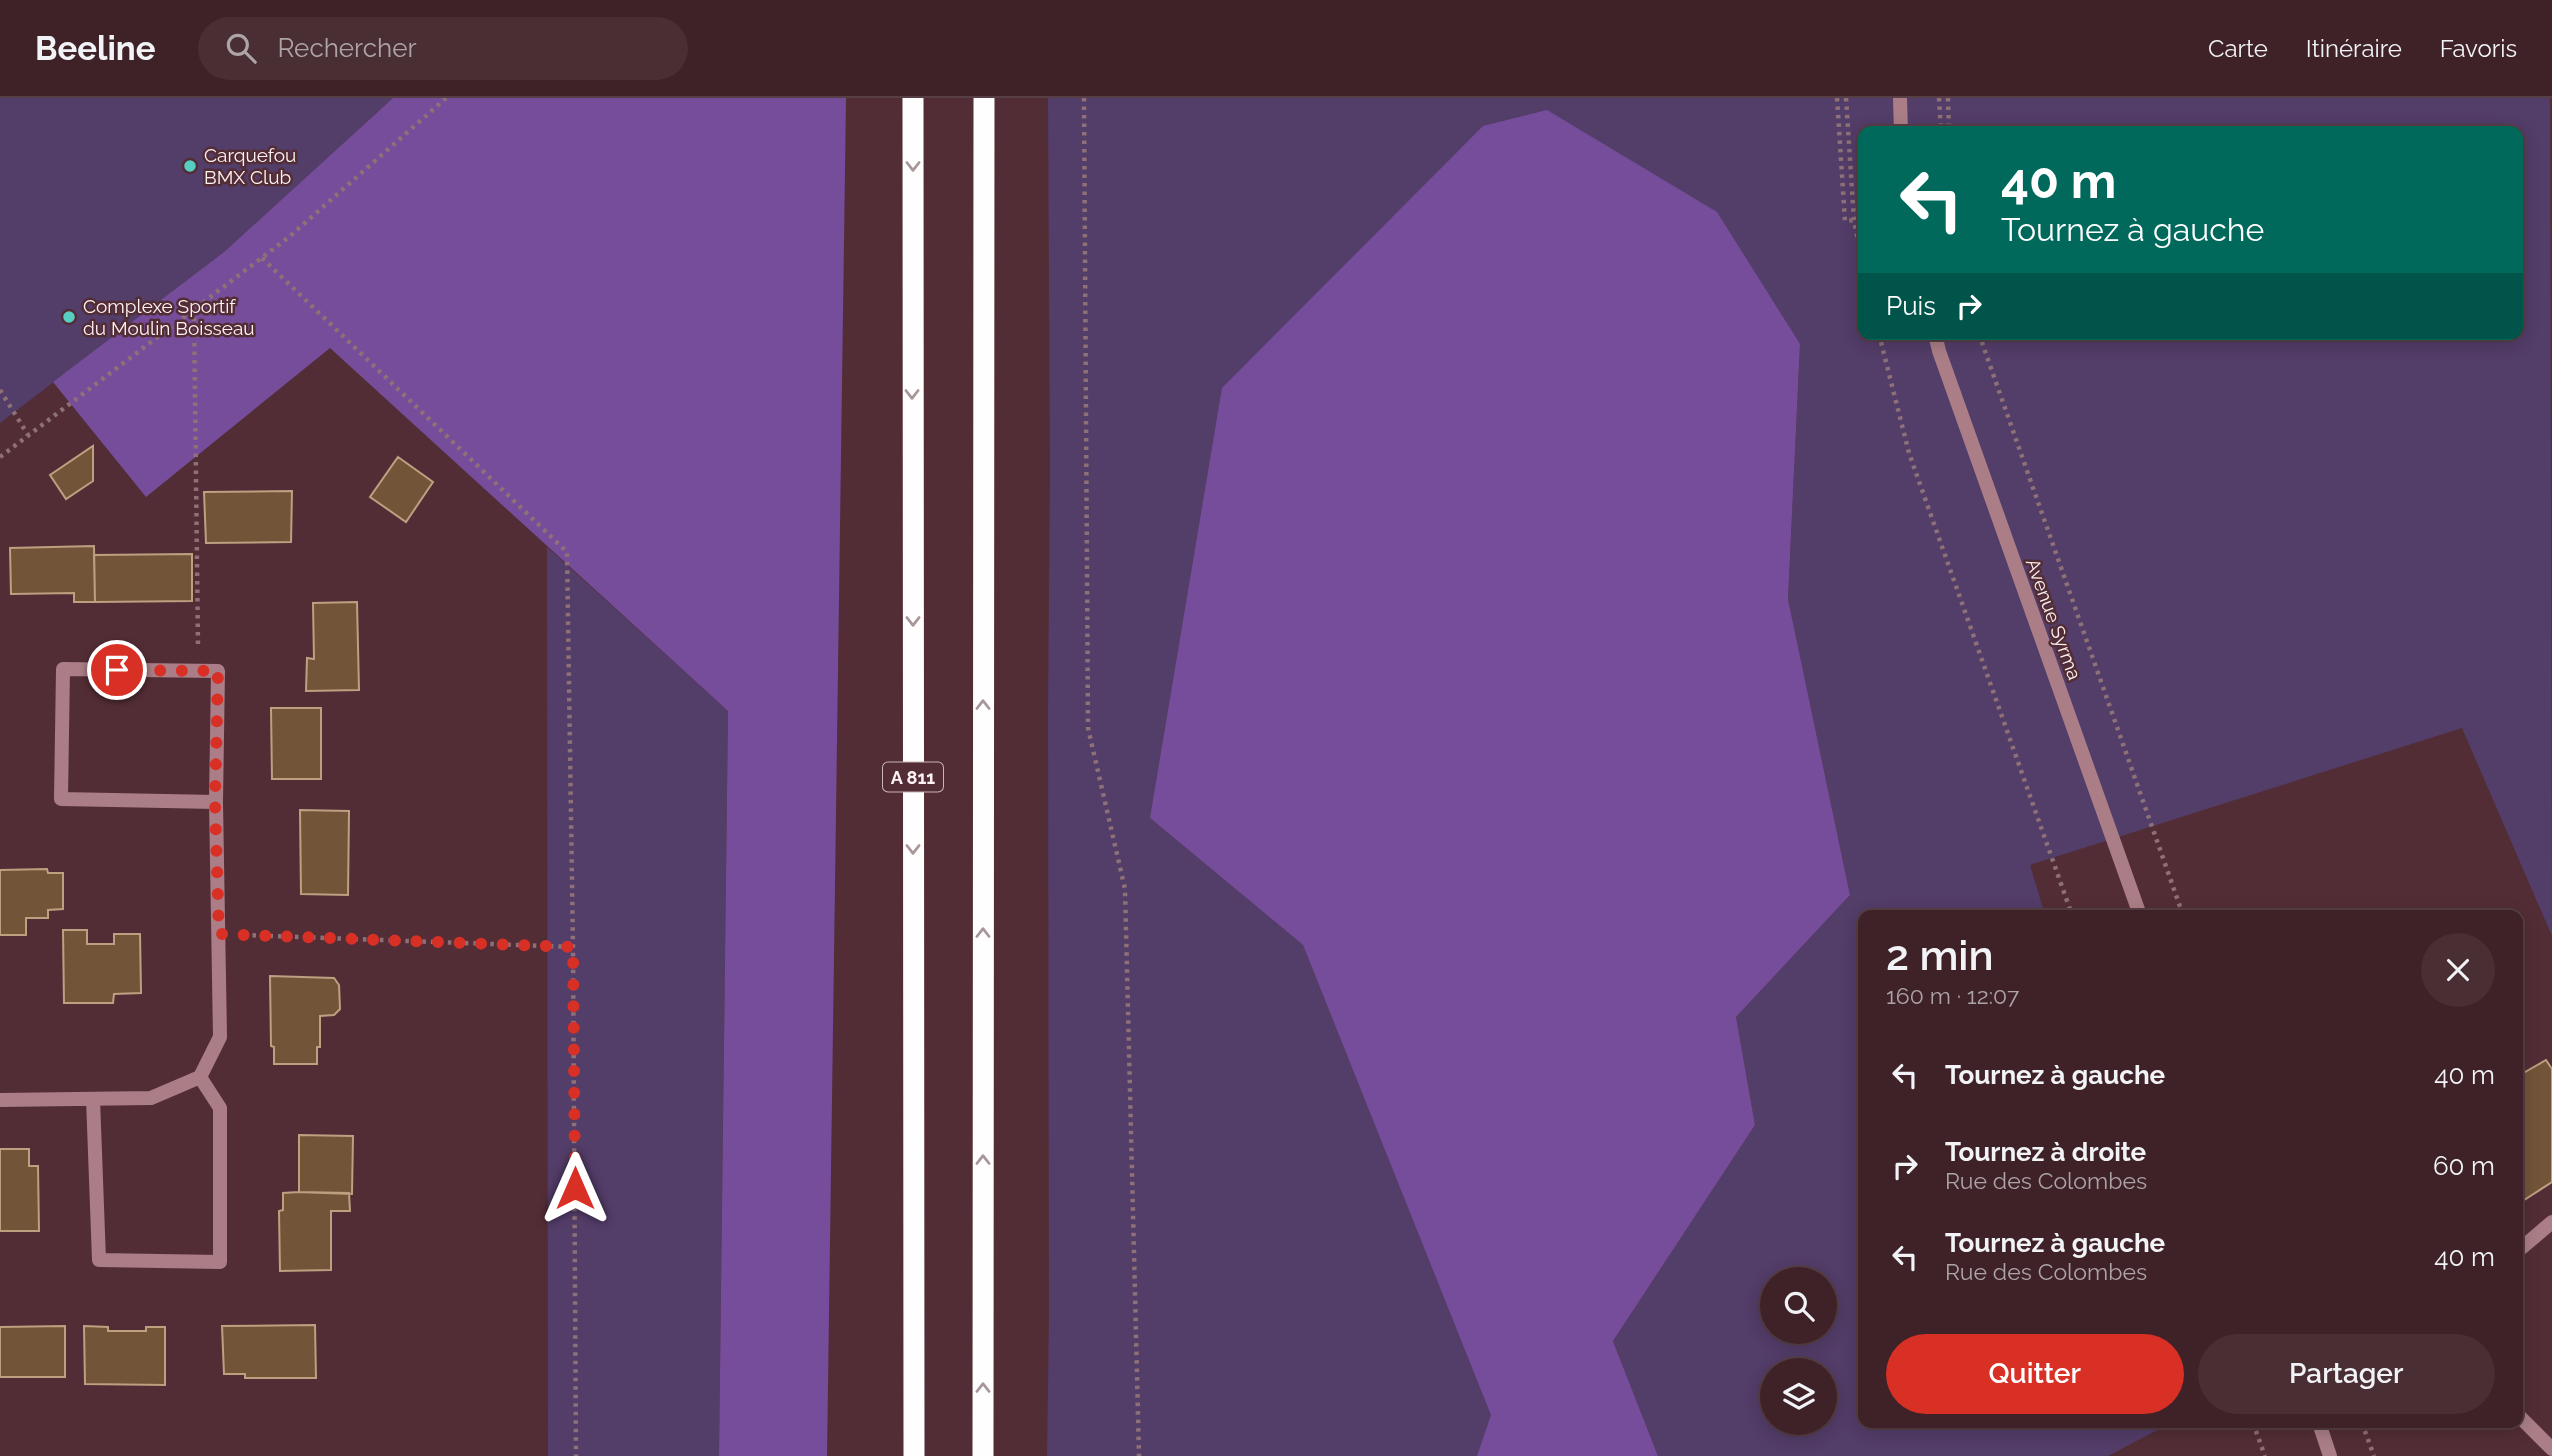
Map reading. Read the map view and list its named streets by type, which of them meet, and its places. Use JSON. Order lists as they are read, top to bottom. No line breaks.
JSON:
{"streets":{"highway":["A 811"],"street":["Avenue Syrma"]},"places":["Carquefou BMX Club","Complexe Sportif du Moulin Boisseau"],"page":{"header":"Beeline","search":"Rechercher","nav":["Carte","Itinéraire","Favoris"],"turn":["40 m","Tournez à gauche"],"then":"Puis","heading":["2 min","160 m · 12:07"],"list":[{"name":"Tournez à gauche","value":"40 m"},{"name":"Tournez à droite","note":"Rue des Colombes","value":"60 m"},{"name":"Tournez à gauche","note":"Rue des Colombes","value":"40 m"}],"buttons":["Quitter","Partager"]}}
